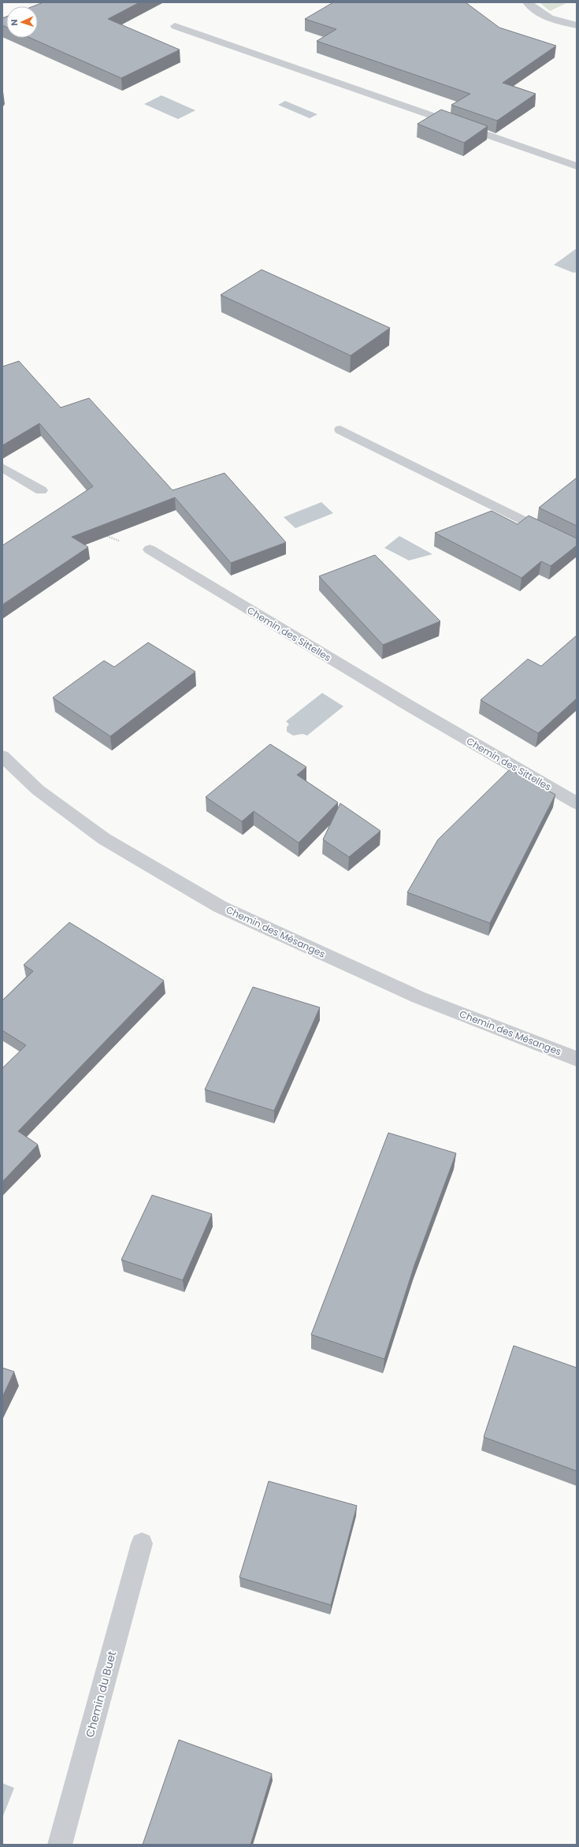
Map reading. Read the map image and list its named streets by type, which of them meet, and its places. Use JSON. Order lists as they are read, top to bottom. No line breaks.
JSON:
{"streets":{"street":["Chemin des Sittelles","Chemin des Mésanges","Chemin du Buet"]},"north":"left"}
